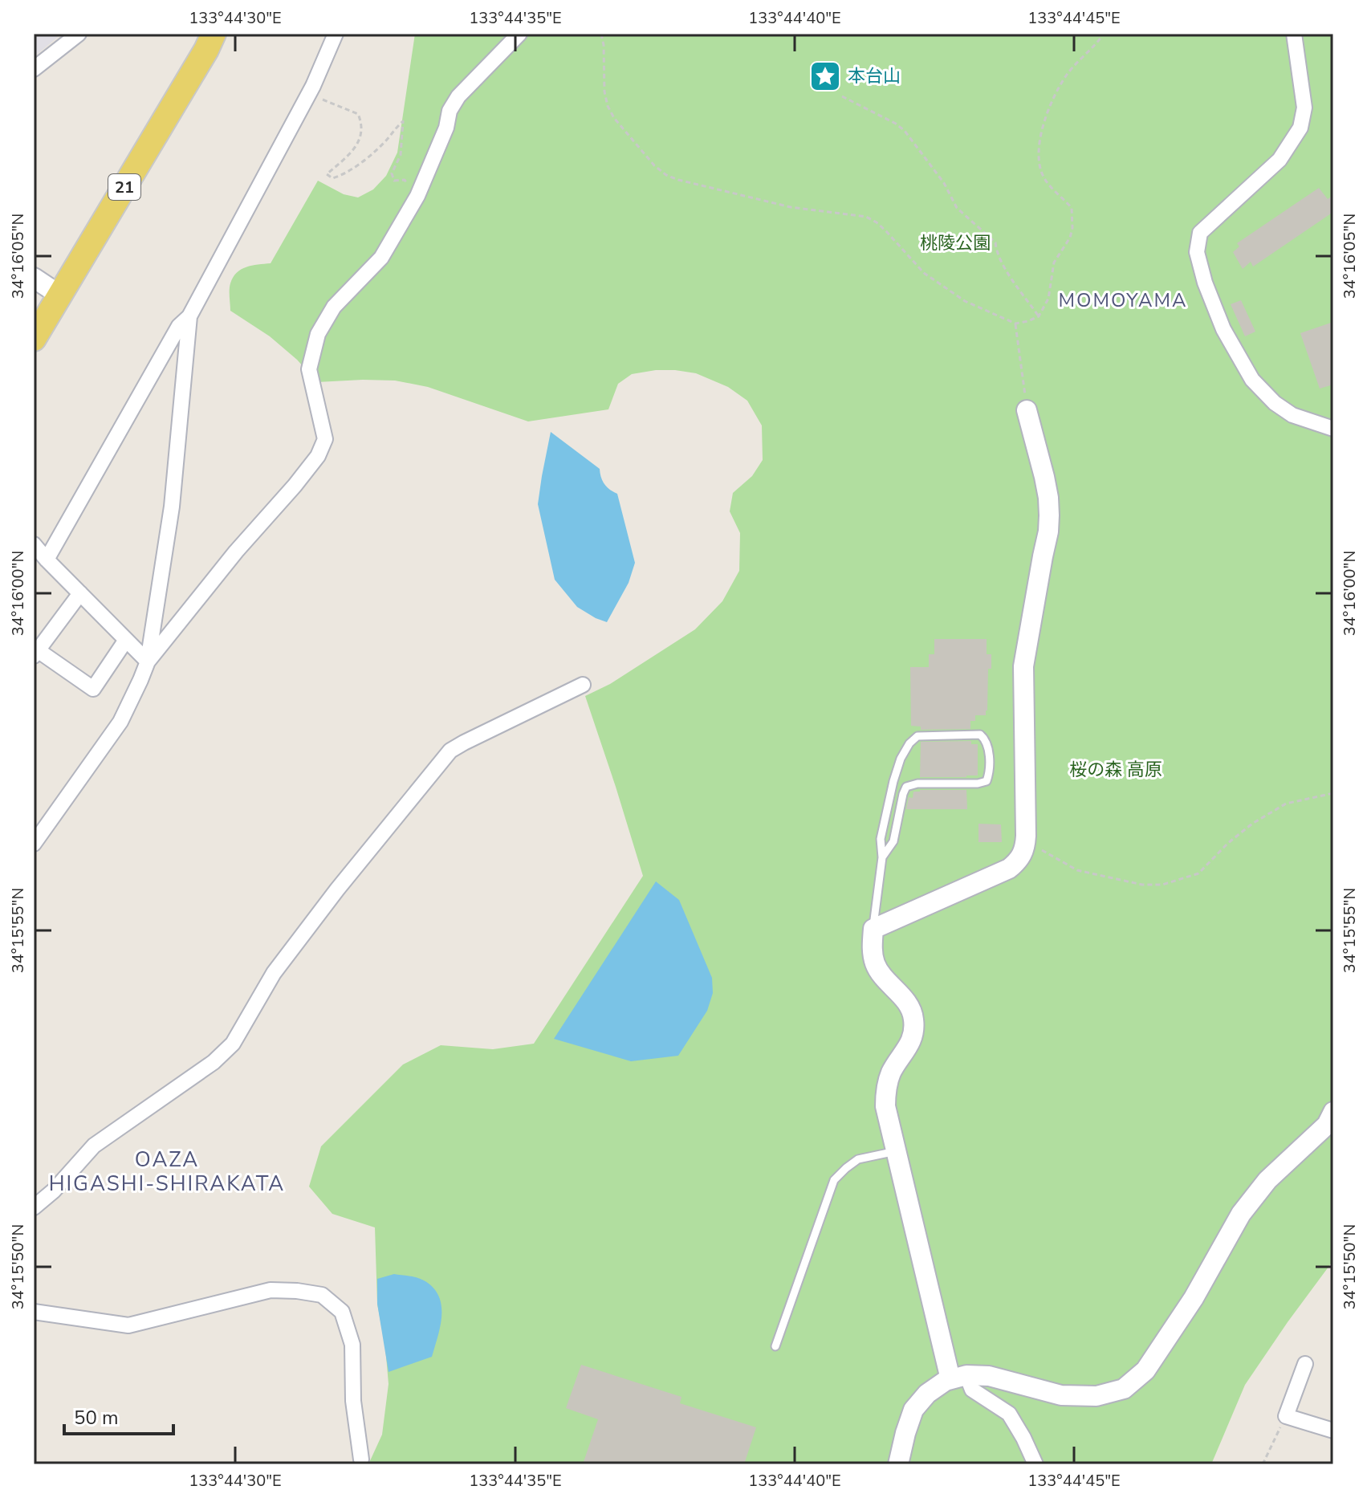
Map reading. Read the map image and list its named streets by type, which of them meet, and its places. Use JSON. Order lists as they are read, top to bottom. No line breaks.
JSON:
{"streets":{"main road":["21"]},"districts":["MOMOYAMA","OAZA HIGASHI-SHIRAKATA"],"parks":["桃陵公園","桜の森 高原"],"places":{"place":["本台山"]},"scale_bar":"50 m","coordinates":["133°44'30\"E","133°44'35\"E","133°44'40\"E","133°44'45\"E","34°16'05\"N","34°16'00\"N","34°15'55\"N","34°15'50\"N"]}
